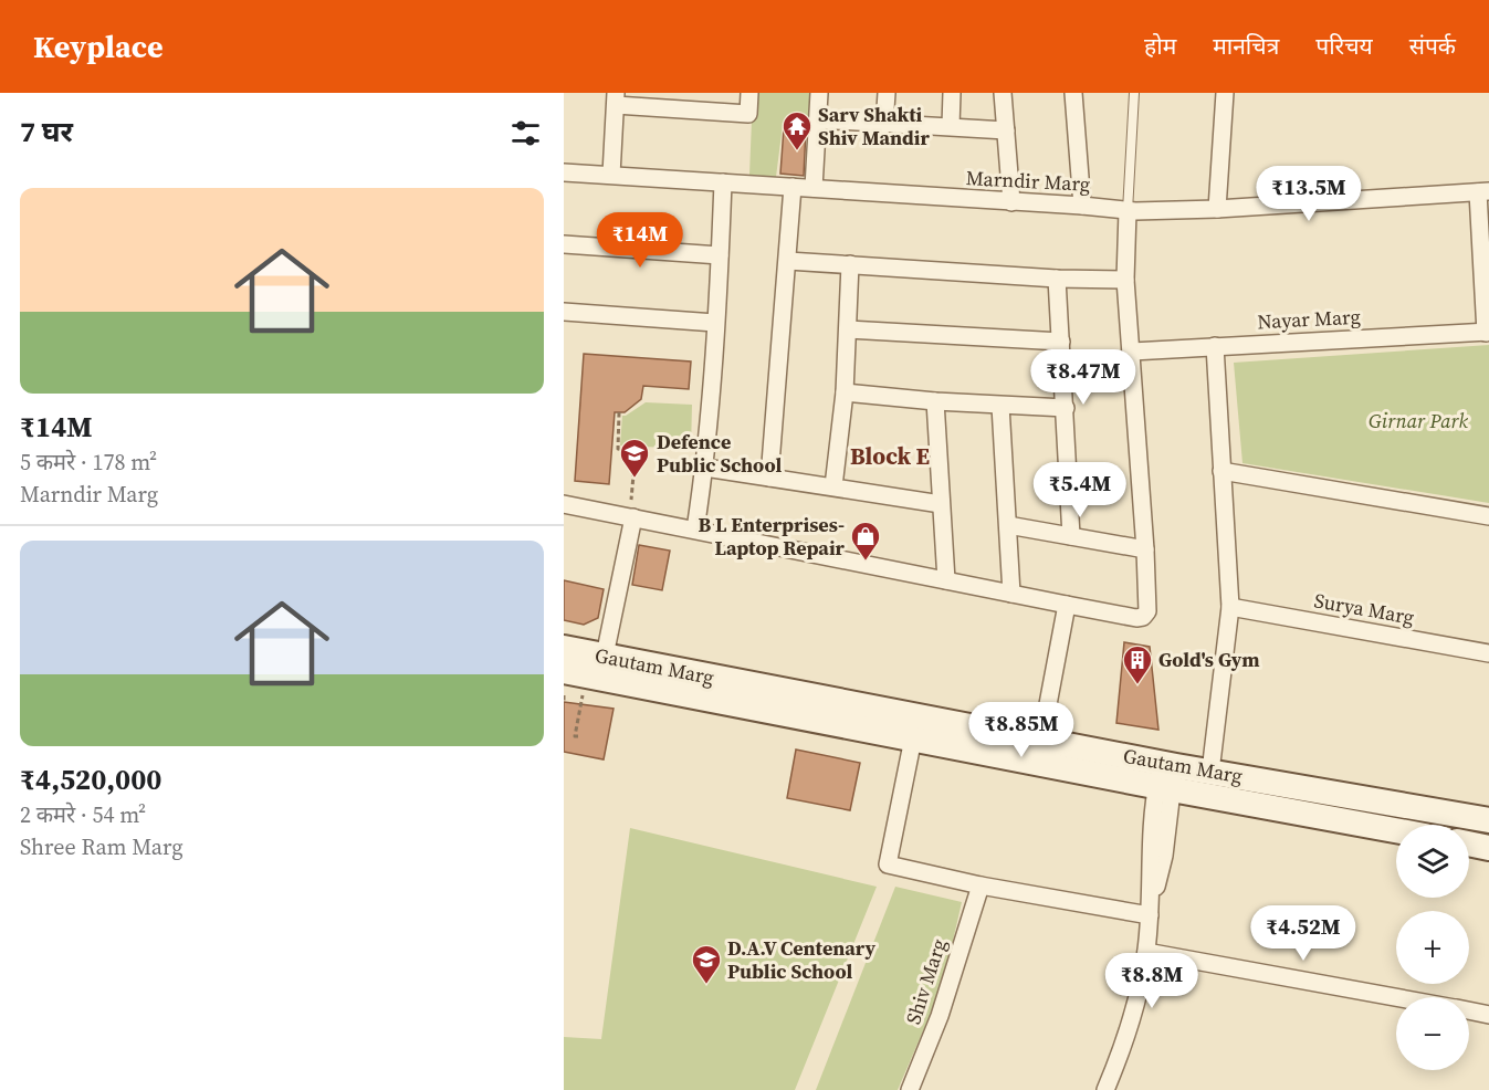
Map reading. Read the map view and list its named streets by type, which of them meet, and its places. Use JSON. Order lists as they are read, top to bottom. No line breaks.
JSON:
{"streets":{"street":["Marndir Marg","Nayar Marg","Surya Marg","Gautam Marg","Shiv Marg"]},"districts":["Block E"],"parks":["Girnar Park"],"places":{"temple":["Sarv Shakti Shiv Mandir"],"school or university":["Defence Public School","D.A.V Centenary Public School"],"shop":["B L Enterprises- Laptop Repair"],"building":["Gold's Gym"]},"page":{"header":"Keyplace","nav":["होम","मानचित्र","परिचय","संपर्क"],"heading":"7 घर","price":["₹13.5M","₹14M","₹8.47M","₹5.4M","₹8.85M","₹4.52M","₹8.8M"],"list":[{"name":"₹14M","note":"5 कमरे · 178 m² · Marndir Marg"},{"name":"₹4,520,000","note":"2 कमरे · 54 m² · Shree Ram Marg"}],"map_buttons":["+","−"]}}
